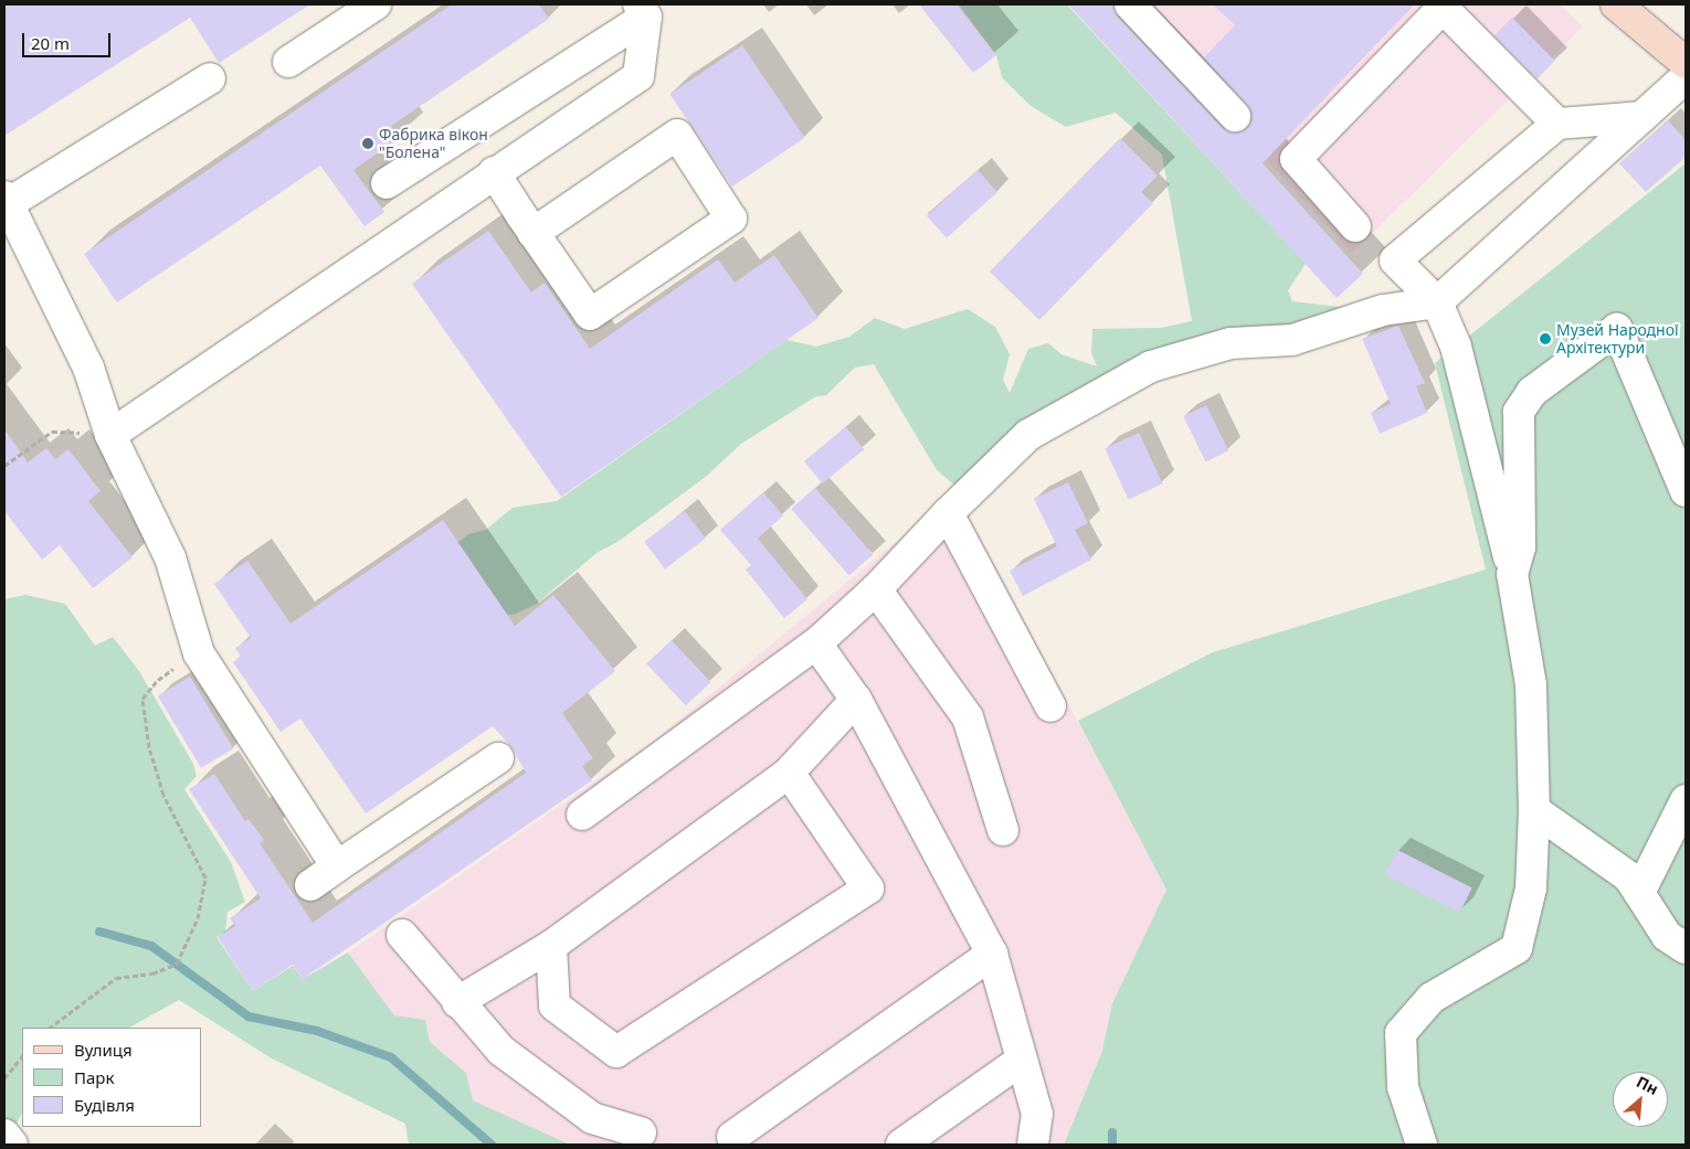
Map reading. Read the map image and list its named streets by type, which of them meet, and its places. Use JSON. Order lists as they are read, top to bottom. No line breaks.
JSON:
{"places":["Фабрика вікон \"Болена\"","Музей Народної Архітектури"],"legend":["Вулиця","Парк","Будівля"],"scale_bar":"20 m","north":"top right"}
